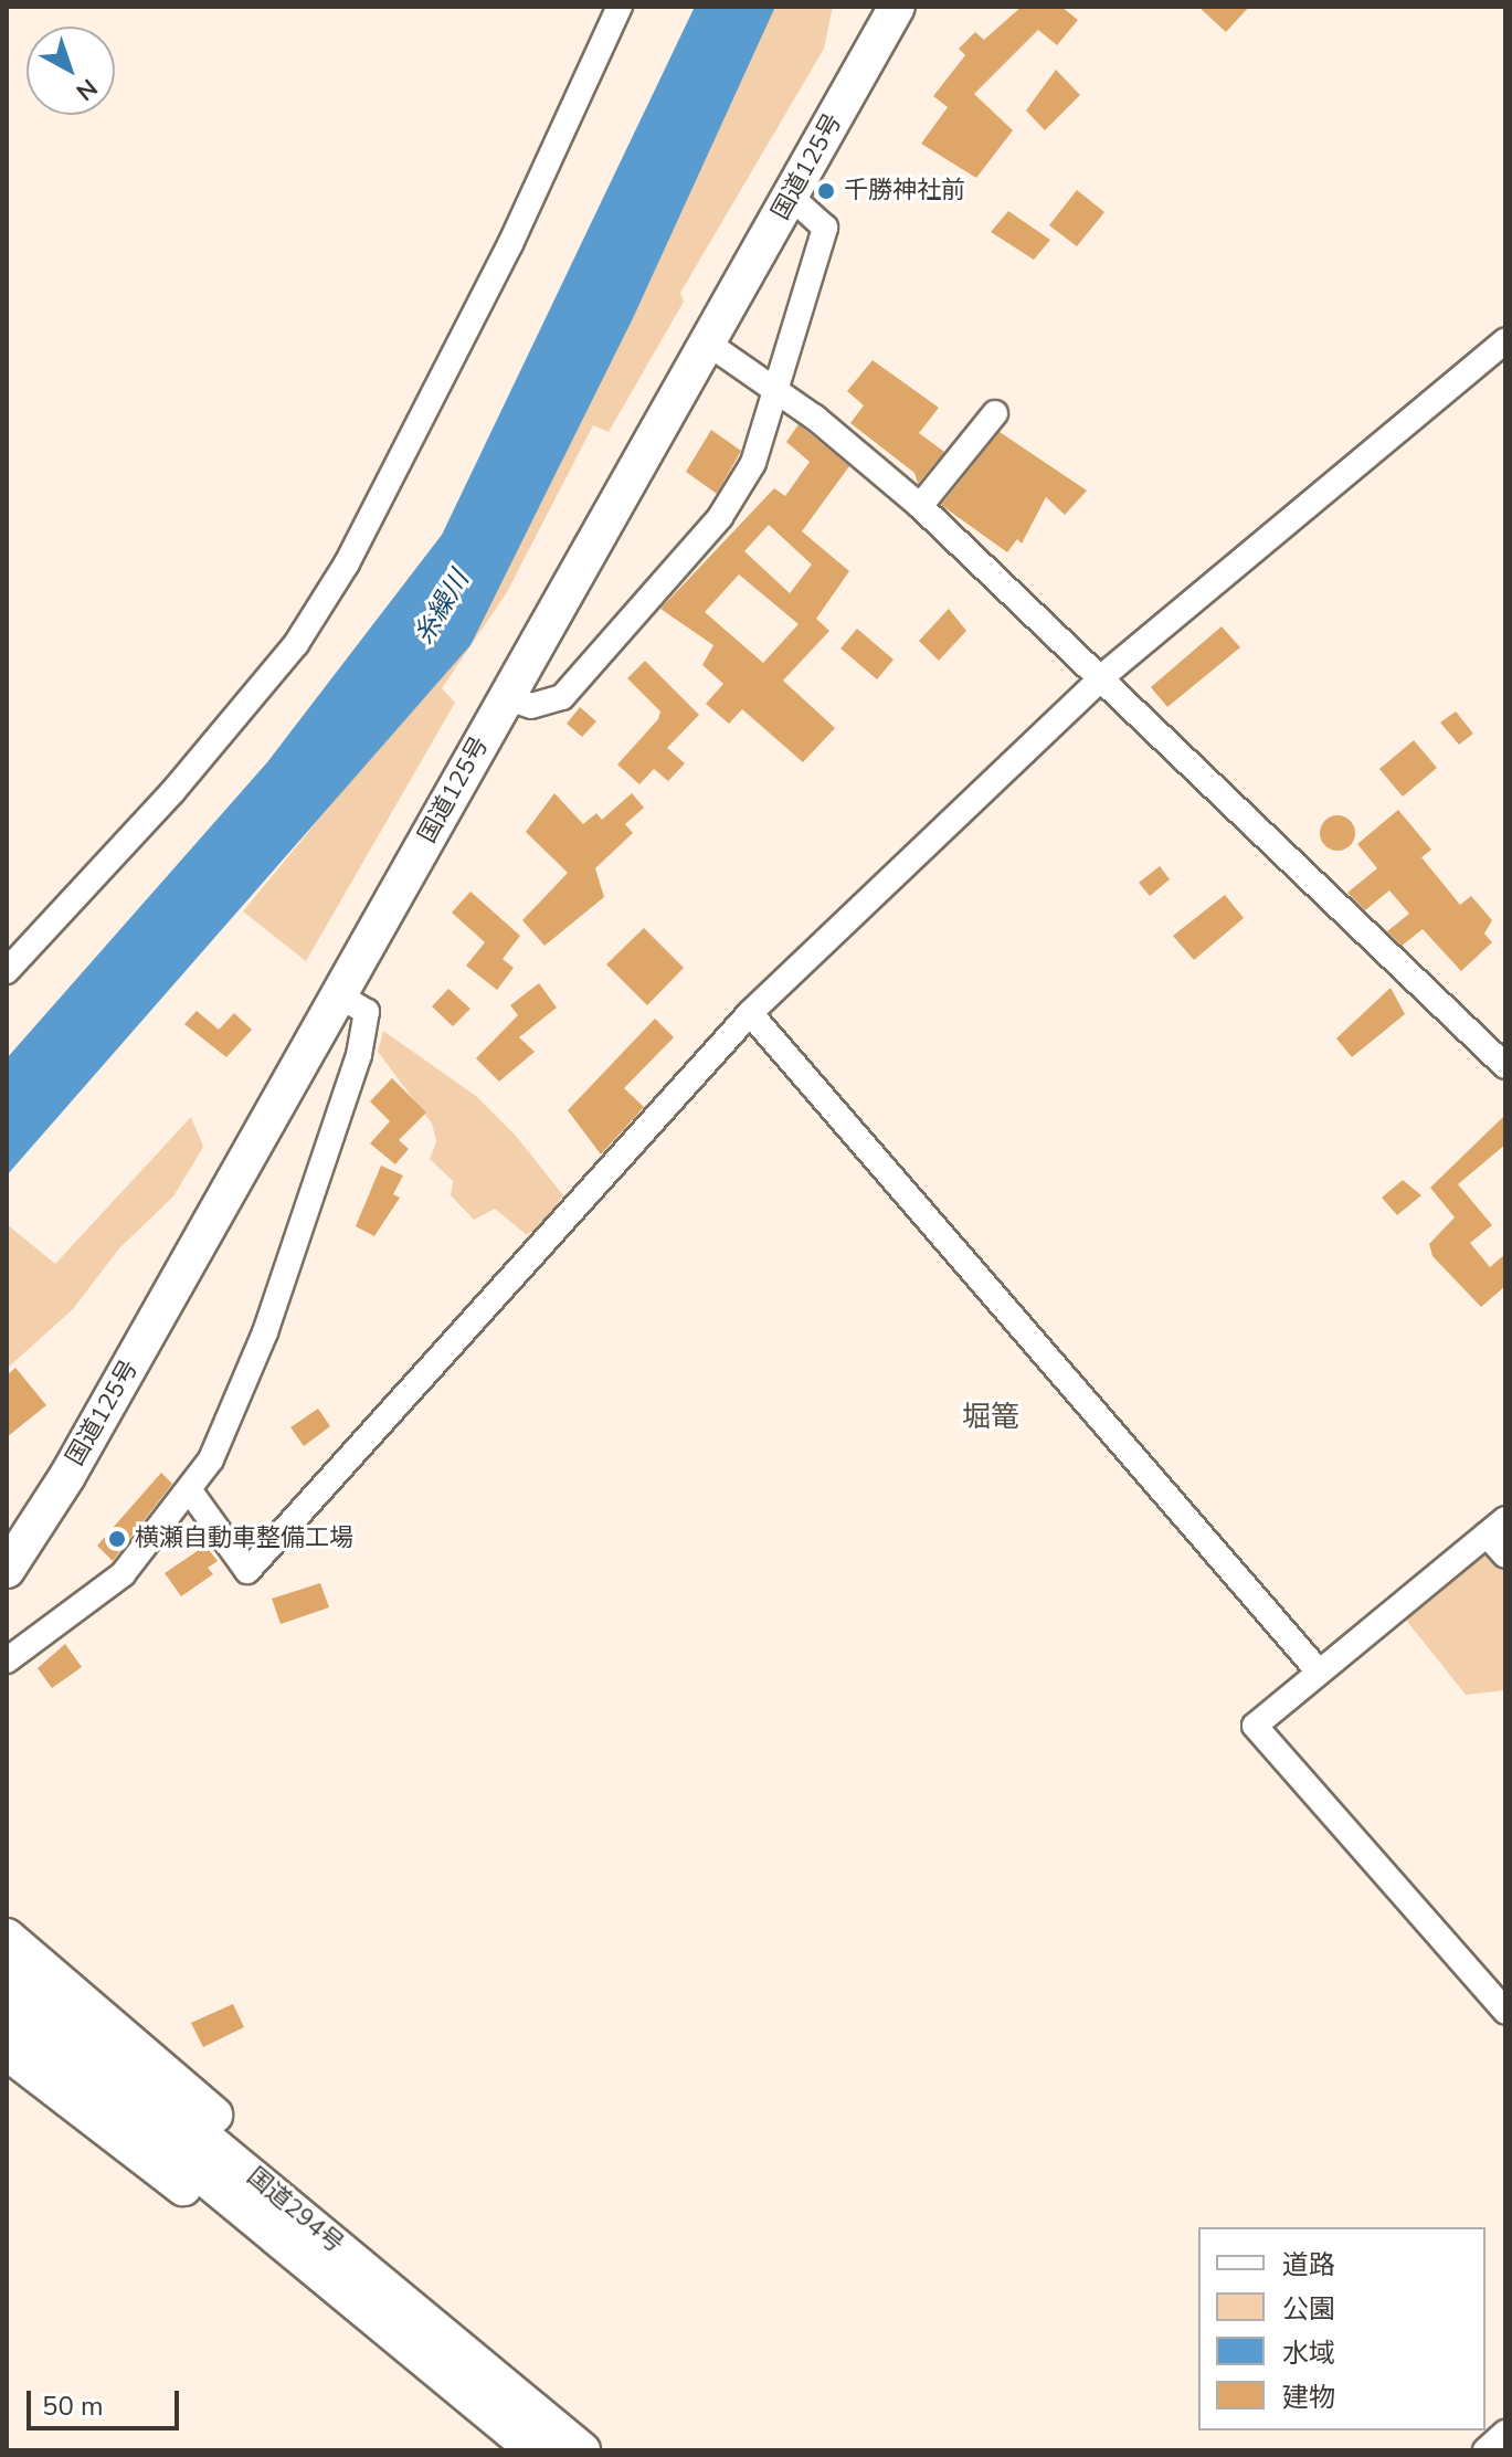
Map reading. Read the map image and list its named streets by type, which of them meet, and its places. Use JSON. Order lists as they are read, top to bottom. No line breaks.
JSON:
{"streets":{"highway":["国道125号","国道294号"]},"districts":["堀篭"],"water":["糸繰川"],"places":["千勝神社前","横瀬自動車整備工場"],"legend":["道路","公園","水域","建物"],"scale_bar":"50 m","north":"bottom right"}
